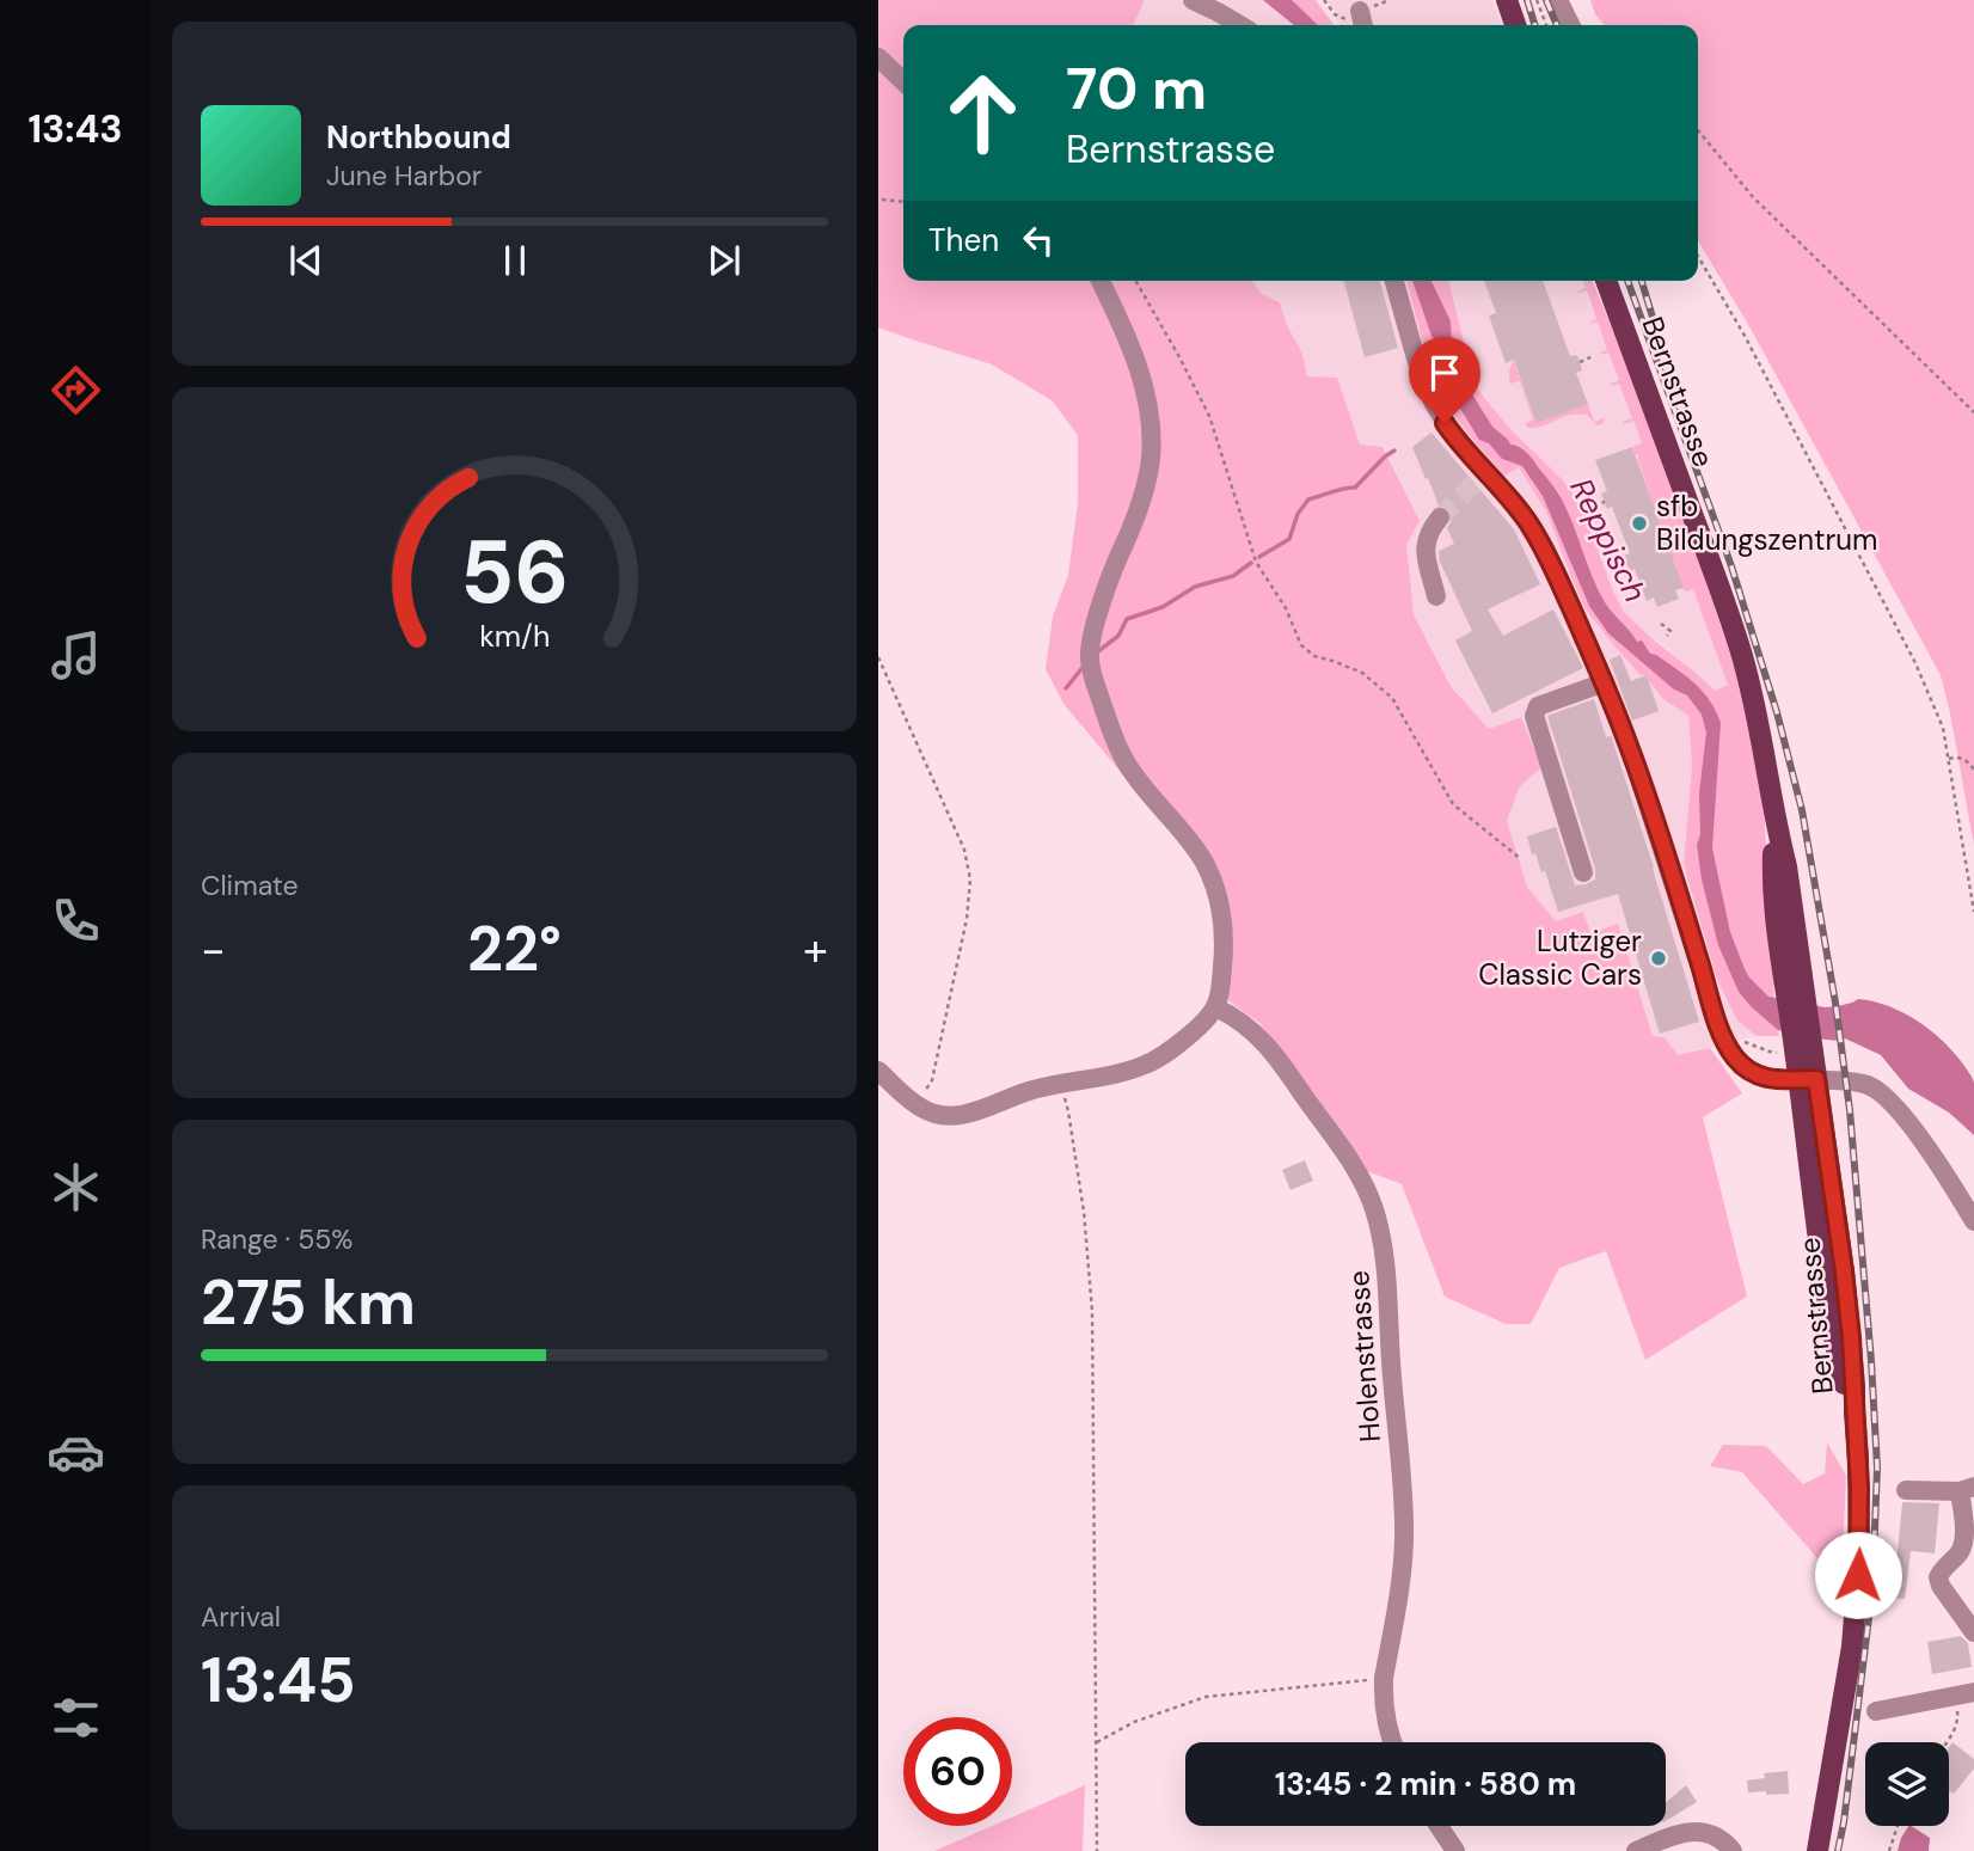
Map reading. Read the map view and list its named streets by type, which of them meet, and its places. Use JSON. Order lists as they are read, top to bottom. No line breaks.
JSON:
{"streets":{"main road":["Bernstrasse"],"street":["Holenstrasse"]},"water":["Reppisch"],"places":["sfb Bildungszentrum","Lutziger Classic Cars"],"page":{"tabs":"13:43","turn":["70 m","Bernstrasse"],"song":["Northbound","June Harbor"],"then":"Then","tile":["Climate",["Range · 55%","275 km"],["Arrival","13:45"]],"heat":["−","22°","+"],"limit":"60","trip":"13:45 · 2 min · 580 m","gauge":["56","km/h"]}}
